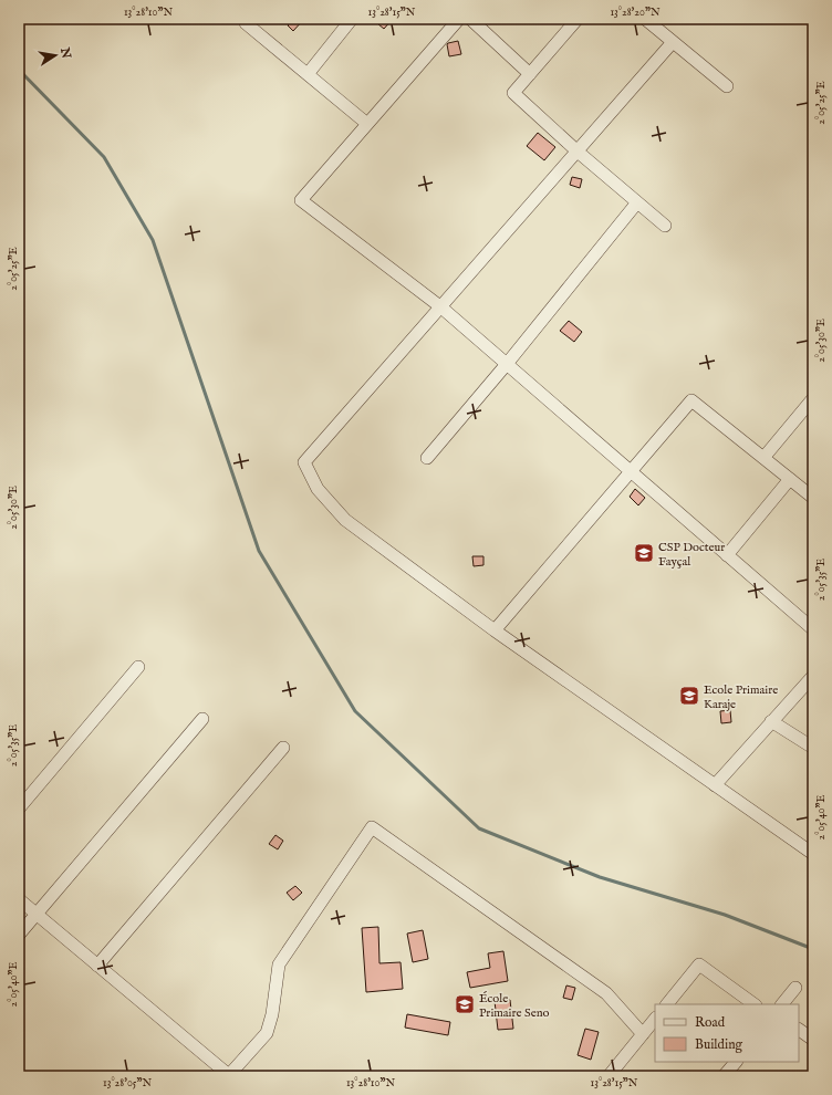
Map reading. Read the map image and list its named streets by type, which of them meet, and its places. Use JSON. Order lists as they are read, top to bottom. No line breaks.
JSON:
{"places":{"school or university":["CSP Docteur Fayçal","Ecole Primaire Karaje","École Primaire Seno"]},"legend":["Road","Building"],"north":"right","coordinates":["13°28'10\"N","13°28'15\"N","13°28'20\"N","2°05'25\"E","2°05'30\"E","2°05'35\"E","2°05'40\"E","13°28'05\"N"]}
